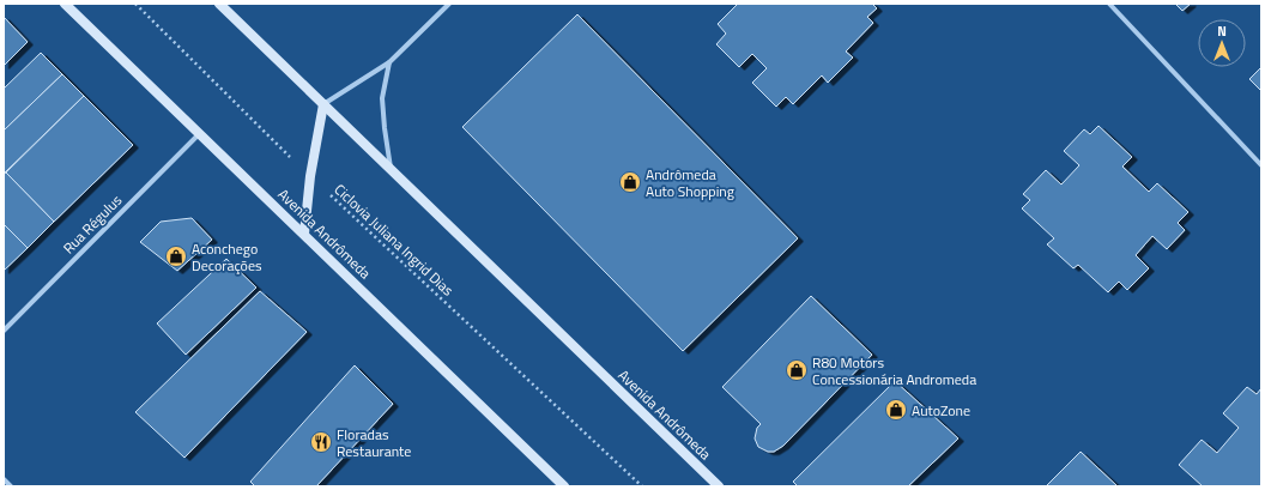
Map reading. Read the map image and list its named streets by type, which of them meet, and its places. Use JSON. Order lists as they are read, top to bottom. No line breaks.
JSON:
{"streets":{"main road":["Avenida Andrômeda"],"street":["Rua Régulus"],"path":["Ciclovia Juliana Ingrid Dias"]},"crossings":[["Rua Régulus","Avenida Andrômeda"]],"places":{"shop":["Andrômeda Auto Shopping","Aconchego Decorações","R80 Motors Concessionária Andromeda","AutoZone"],"restaurant":["Floradas Restaurante"]},"north":"top"}
